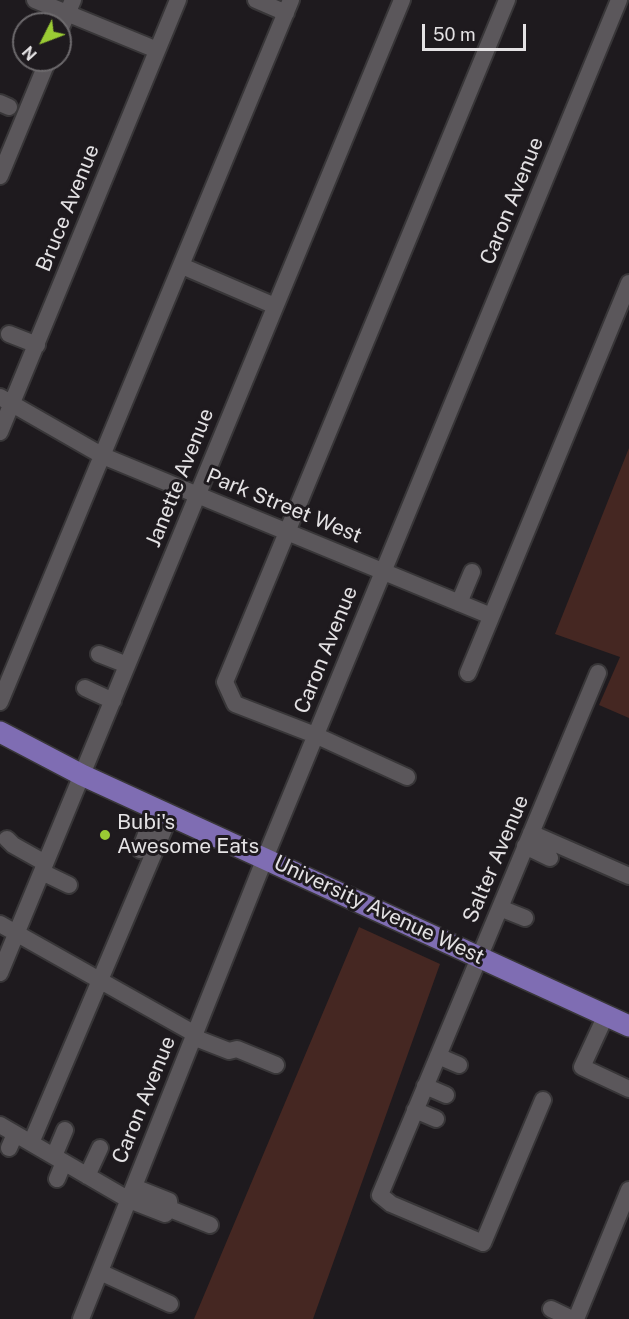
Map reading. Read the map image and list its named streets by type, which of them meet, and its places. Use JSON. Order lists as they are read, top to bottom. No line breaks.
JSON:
{"streets":{"main road":["University Avenue West"],"street":["Caron Avenue","Bruce Avenue","Janette Avenue","Park Street West","Salter Avenue"]},"crossings":[["Caron Avenue","Park Street West"],["Caron Avenue","University Avenue West"],["Bruce Avenue","Park Street West"],["Janette Avenue","Park Street West"],["Janette Avenue","University Avenue West"],["Salter Avenue","University Avenue West"]],"places":["Bubi's Awesome Eats"],"scale_bar":"50 m","north":"bottom left"}
